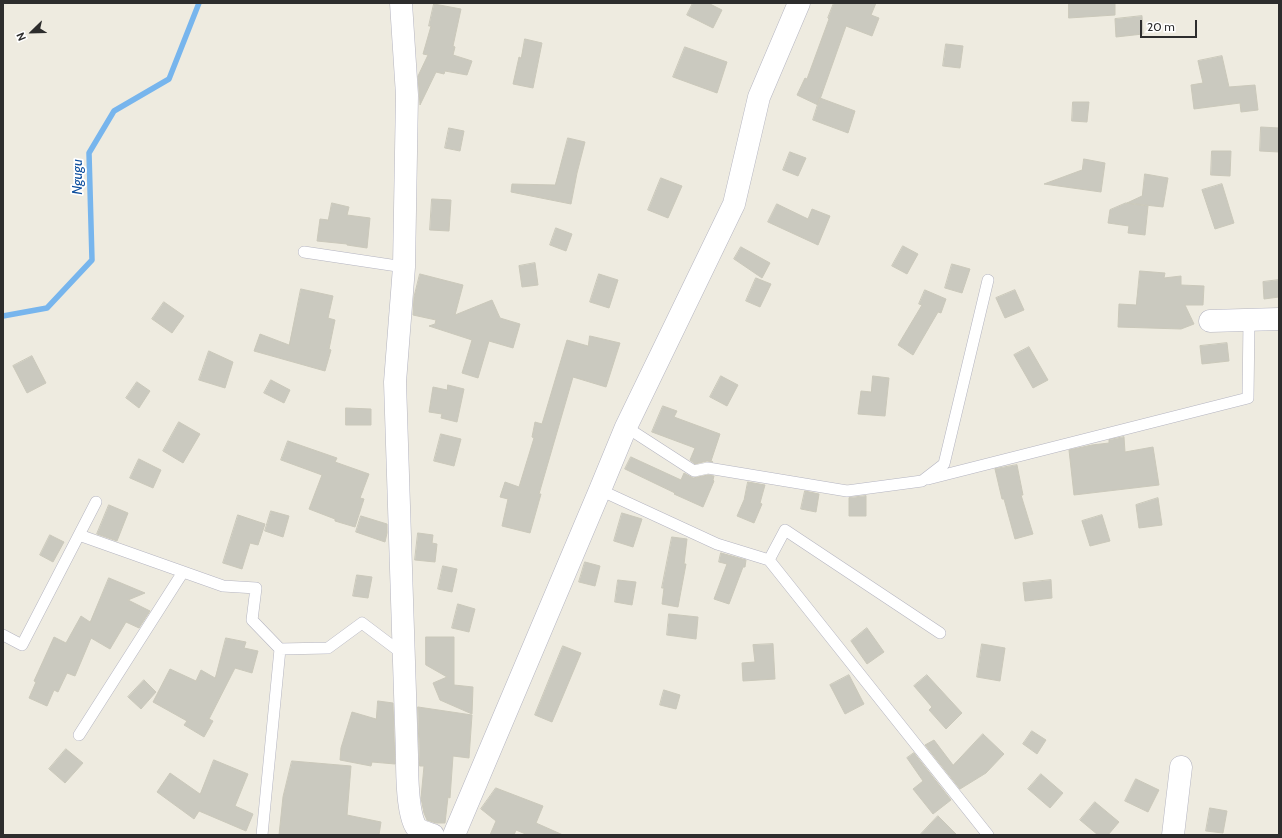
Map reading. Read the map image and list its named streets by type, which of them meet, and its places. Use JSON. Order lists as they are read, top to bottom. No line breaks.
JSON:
{"water":["Ngugu"],"scale_bar":"20 m","north":"bottom left"}
